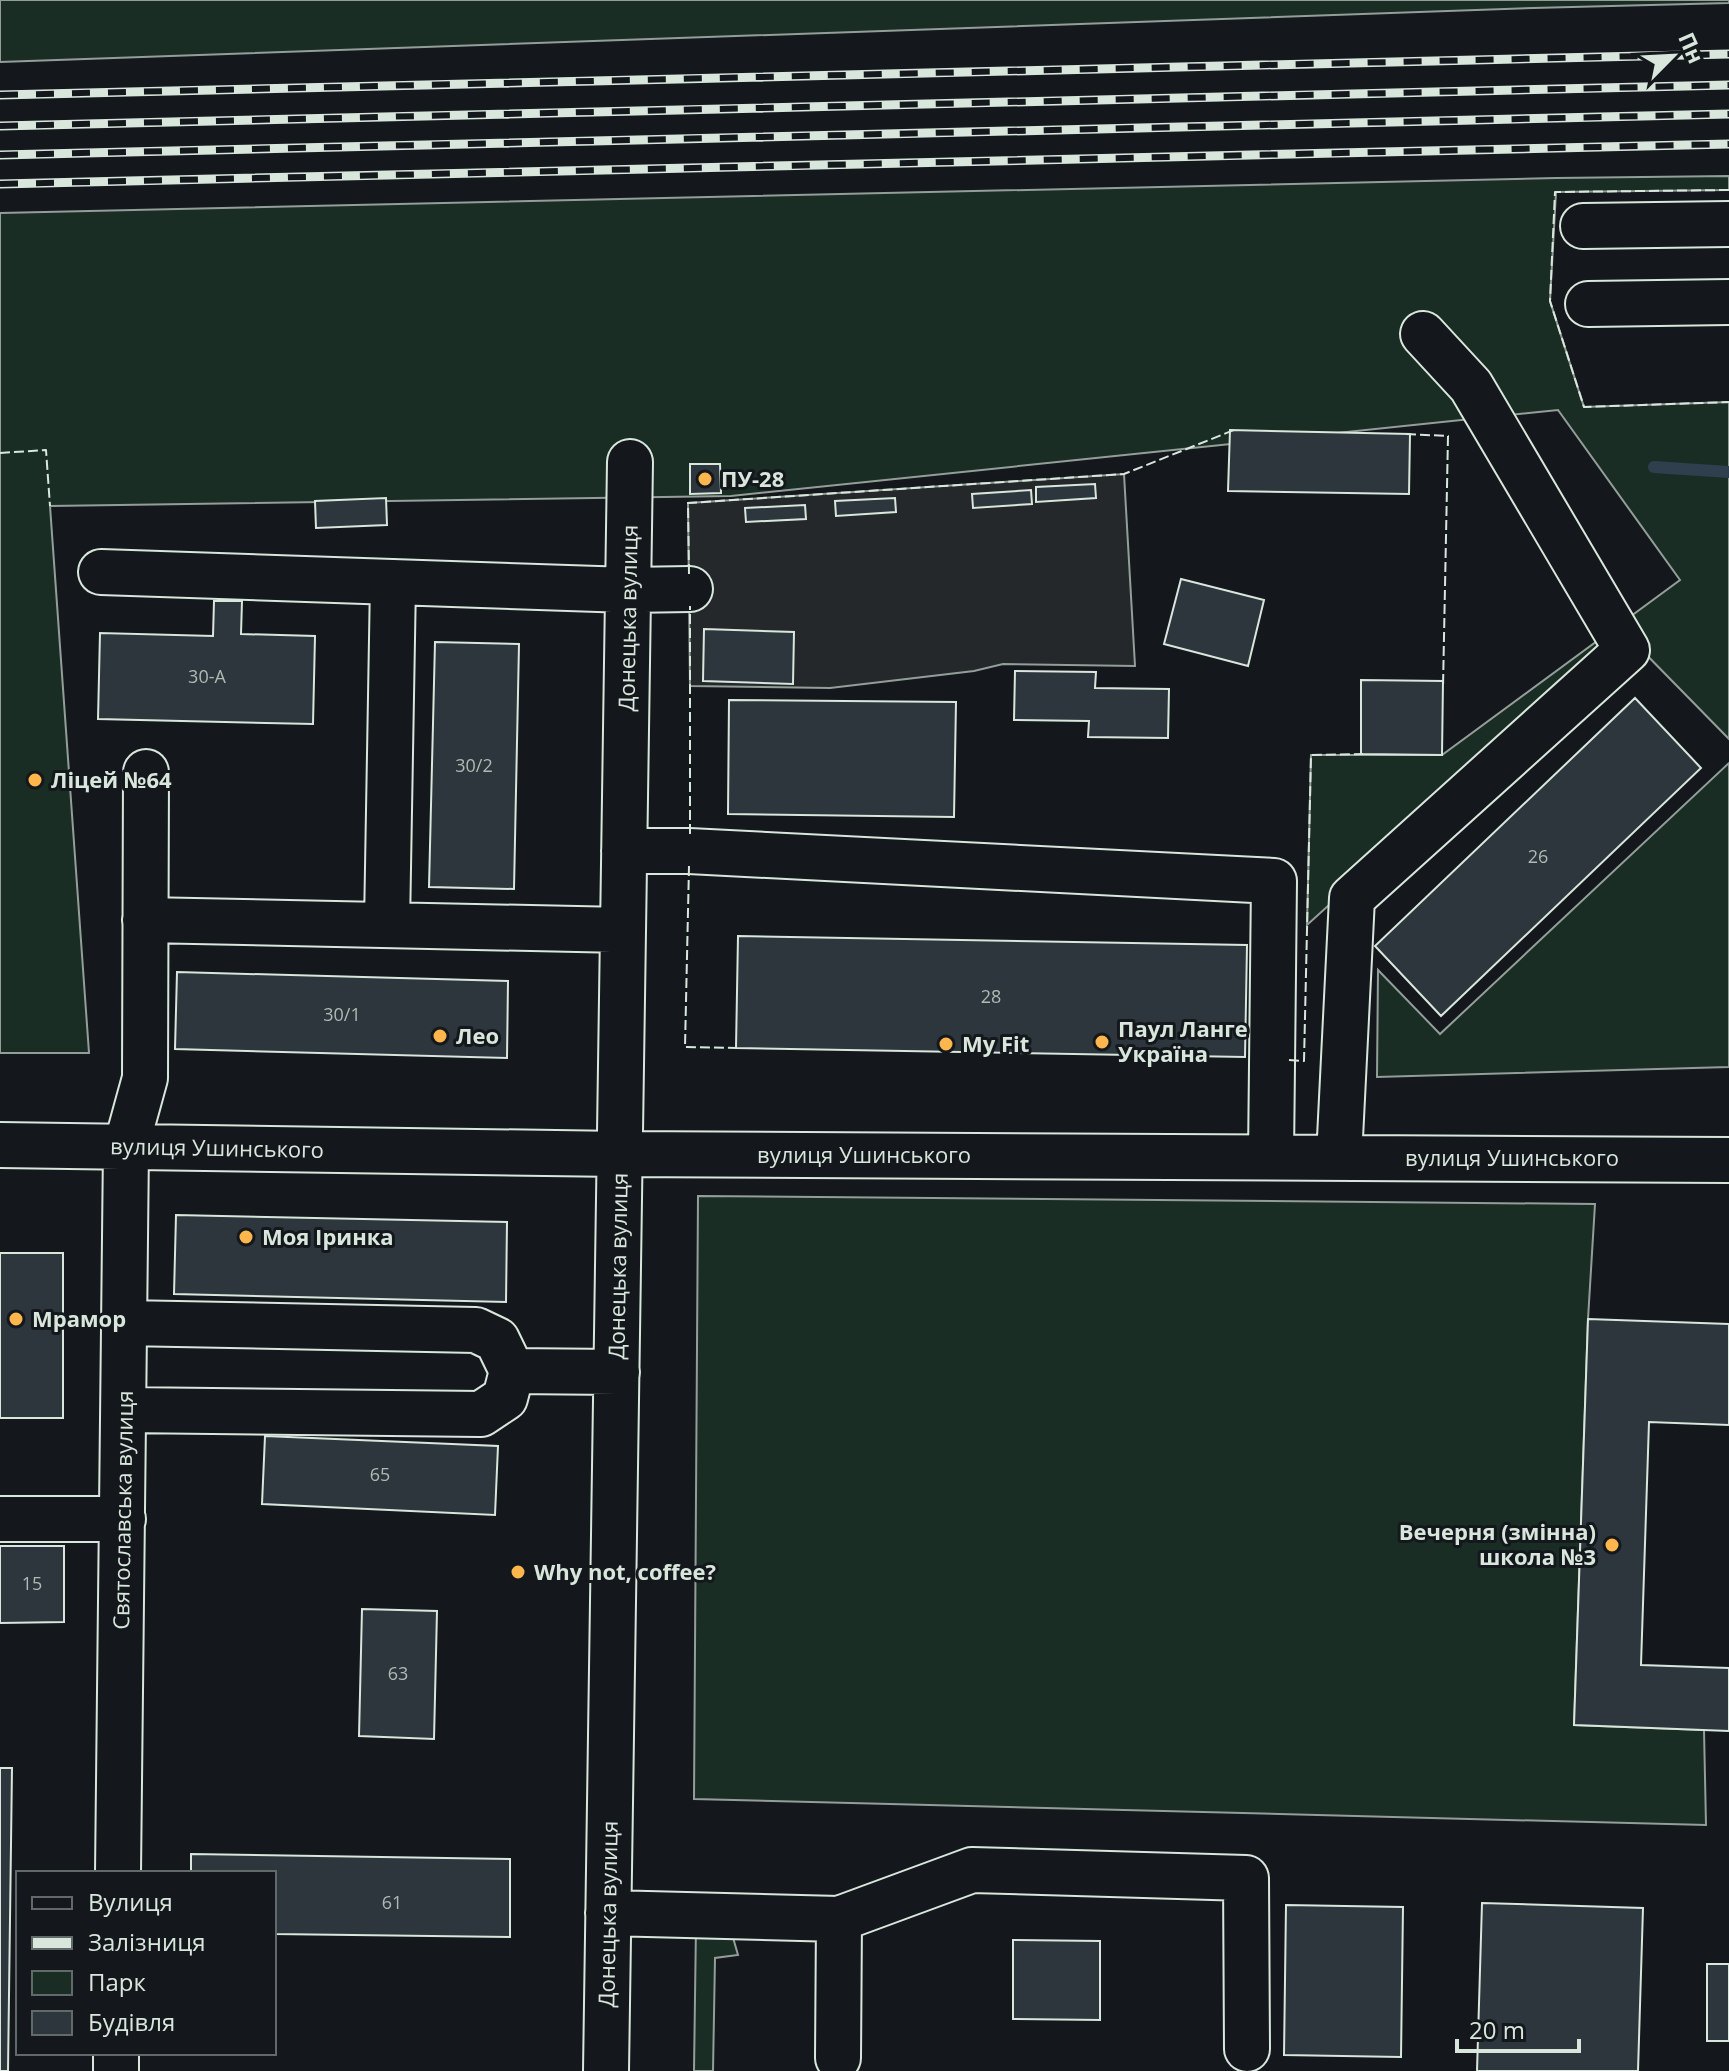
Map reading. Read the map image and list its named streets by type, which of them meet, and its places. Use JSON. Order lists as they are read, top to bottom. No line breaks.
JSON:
{"streets":{"street":["Донецька вулиця","вулиця Ушинського","Святославська вулиця"]},"crossings":[["Донецька вулиця","вулиця Ушинського"],["вулиця Ушинського","Святославська вулиця"]],"places":["ПУ-28","Ліцей №64","Лео","Паул Ланге Україна","My Fit","Моя Іринка","Мрамор","Вечерня (змінна) школа №3","Why not, coffee?"],"house_numbers":["30-А","30/2","26","28","30/1","65","15","63","61"],"legend":["Вулиця","Залізниця","Парк","Будівля"],"scale_bar":"20 m","north":"top right"}
